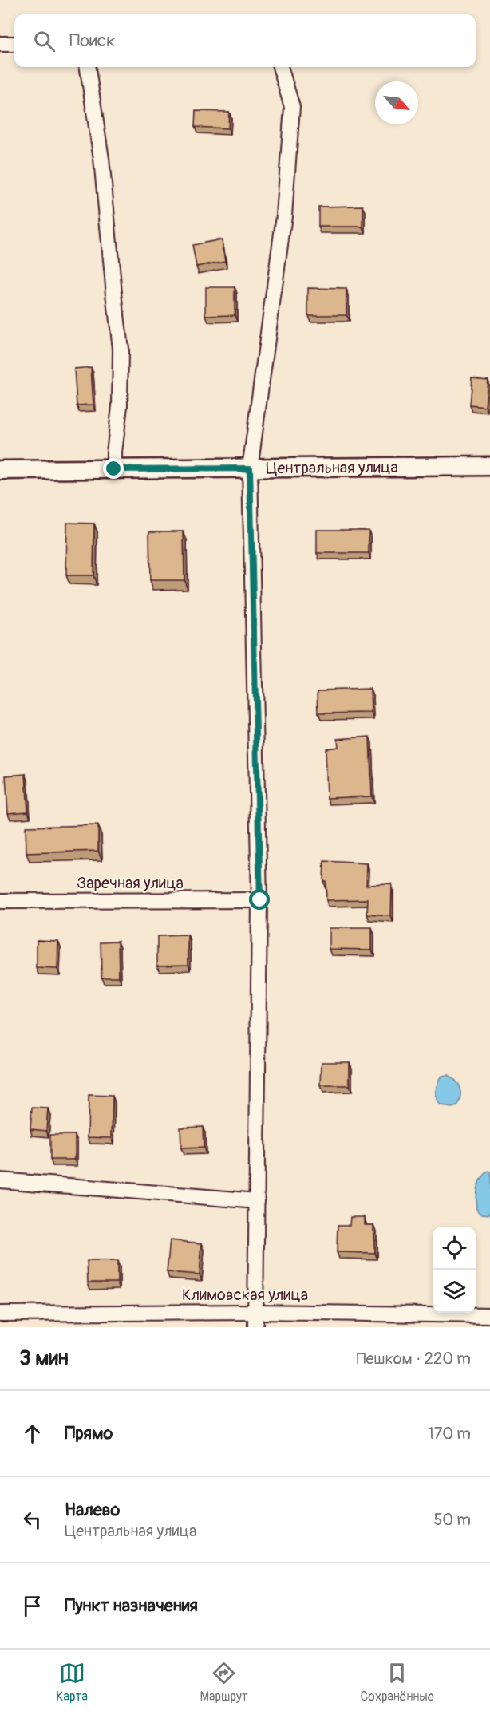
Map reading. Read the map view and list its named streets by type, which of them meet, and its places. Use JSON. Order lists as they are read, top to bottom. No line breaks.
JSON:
{"streets":{"street":["Центральная улица","Заречная улица","Климовская улица"]},"north":"bottom right","page":{"search":"Поиск","heading":["3 мин","Пешком · 220 m"],"list":[["Прямо","170 m"],["Налево","Центральная улица","50 m"],"Пункт назначения"],"nav":["Карта","Маршрут","Сохранённые"]}}
